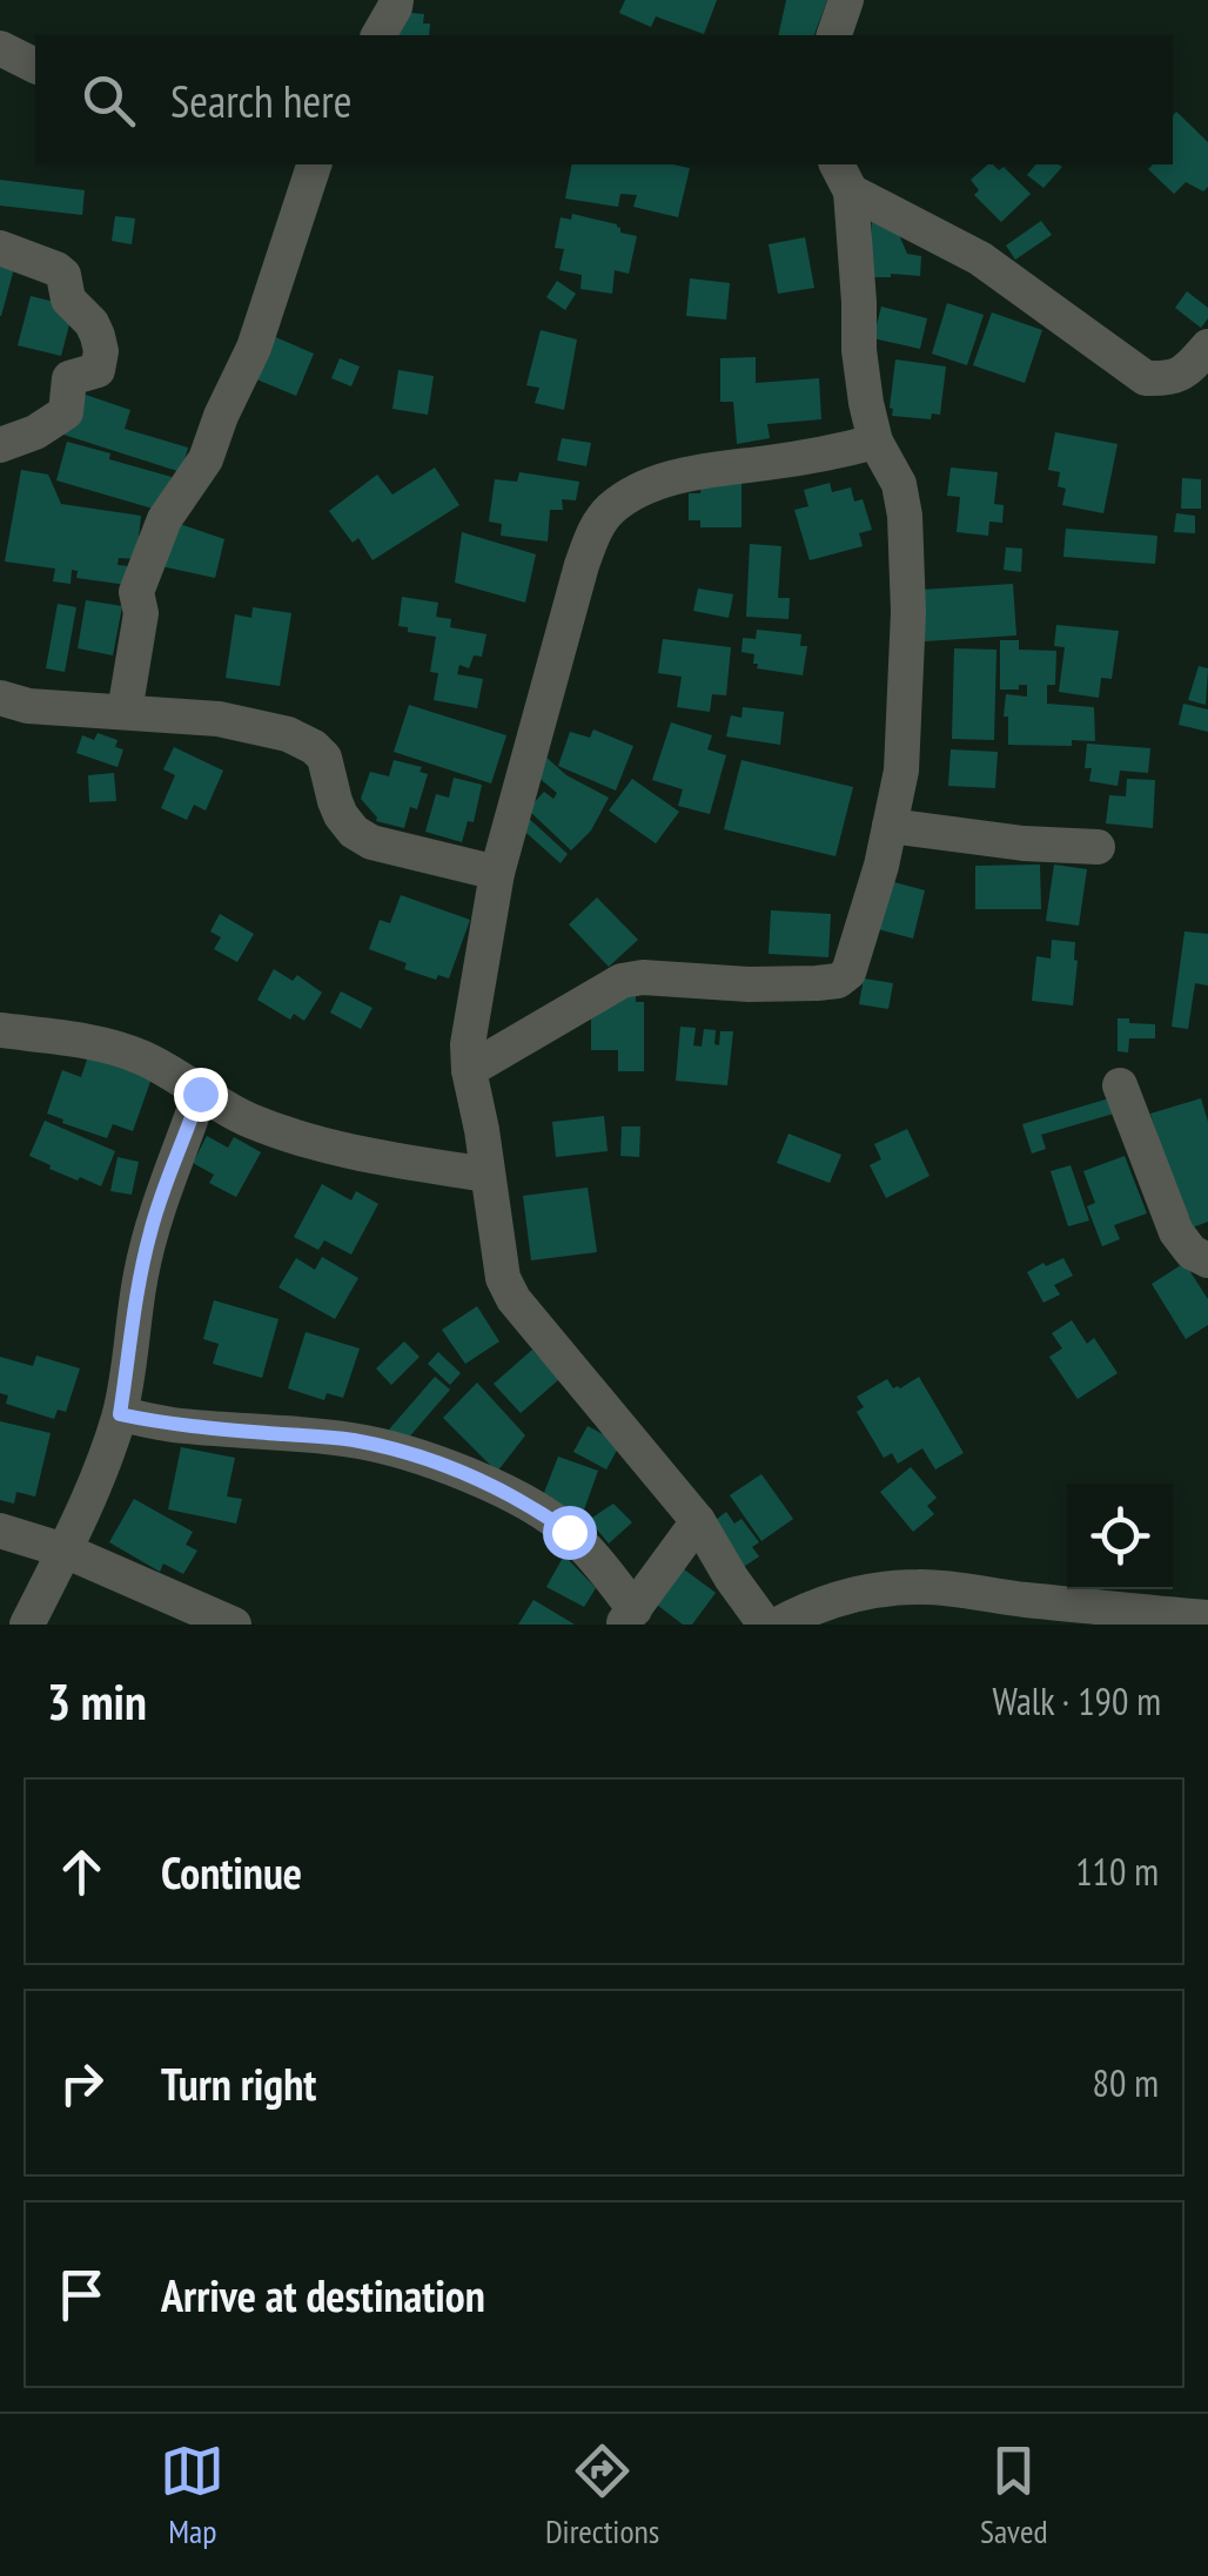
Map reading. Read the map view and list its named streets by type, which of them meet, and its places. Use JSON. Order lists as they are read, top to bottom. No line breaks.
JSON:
{"page":{"search":"Search here","heading":["3 min","Walk · 190 m"],"list":[["Continue","110 m"],["Turn right","80 m"],"Arrive at destination"],"nav":["Map","Directions","Saved"]}}
